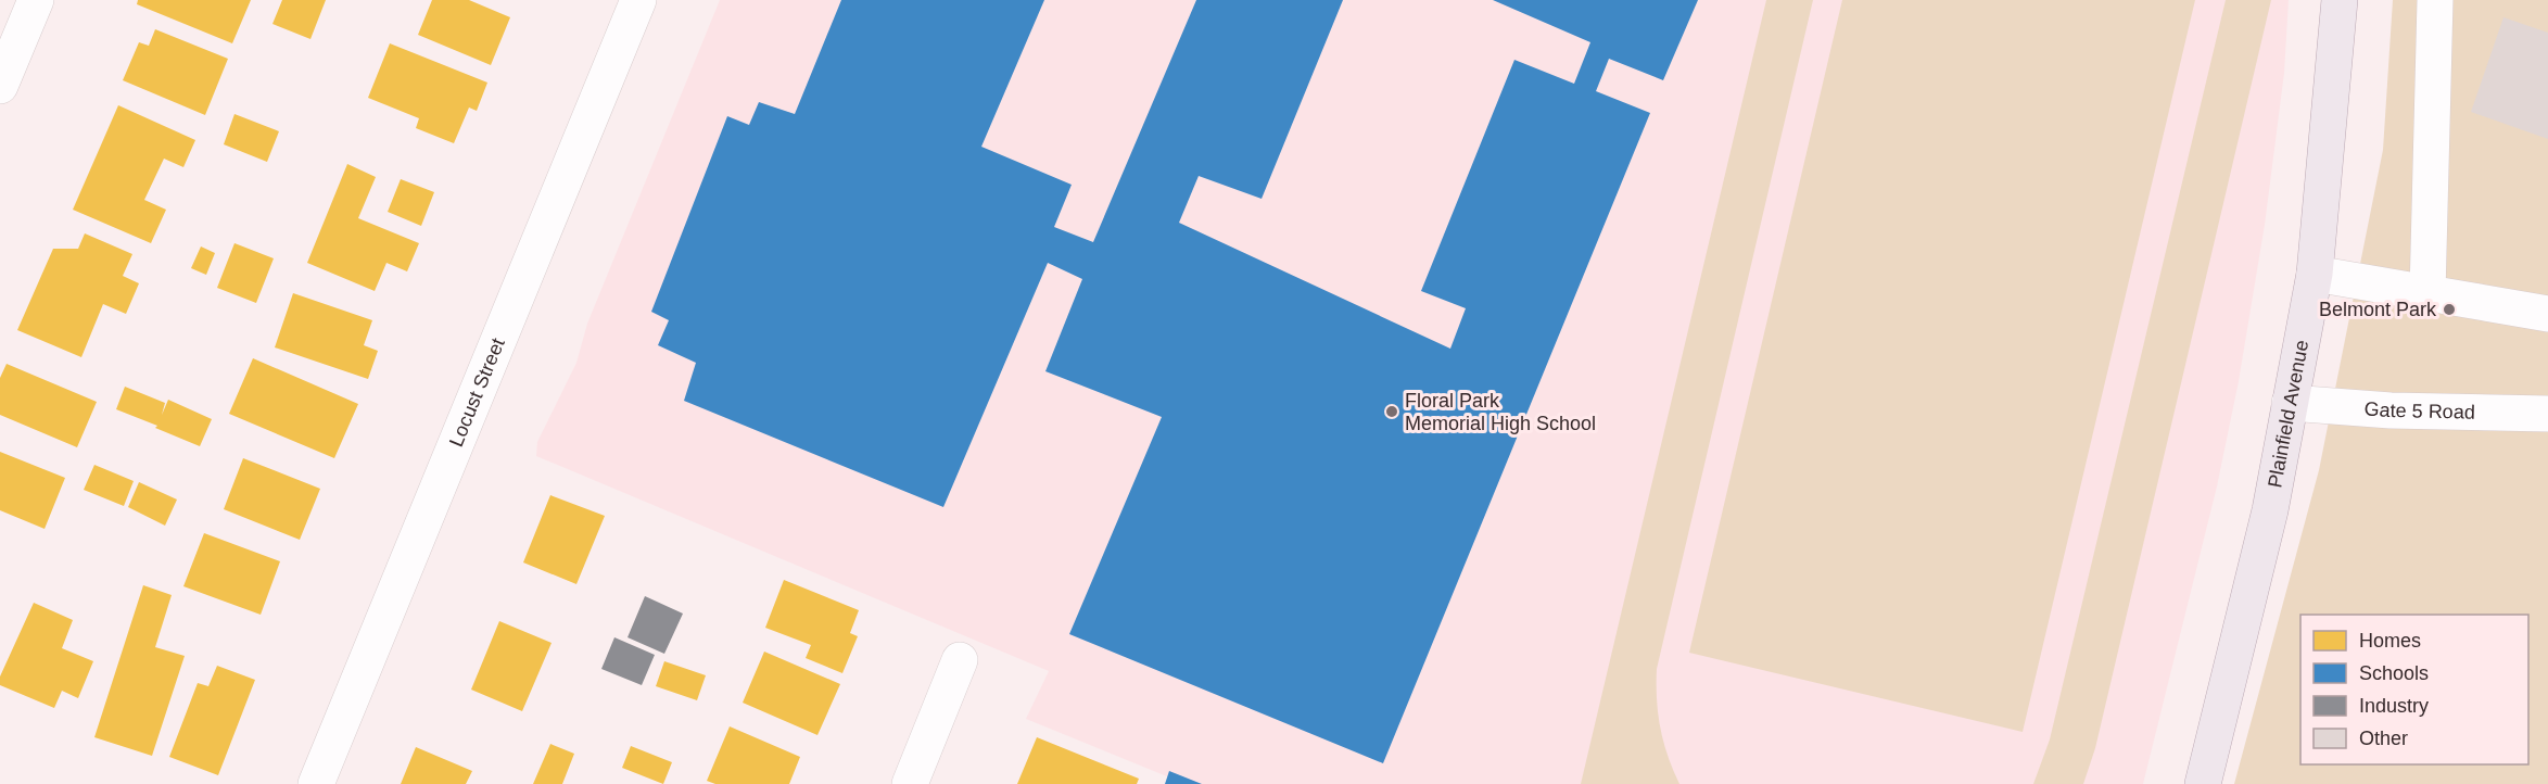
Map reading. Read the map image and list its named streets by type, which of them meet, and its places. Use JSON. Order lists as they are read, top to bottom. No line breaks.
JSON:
{"streets":{"main road":["Plainfield Avenue"],"street":["Locust Street","Gate 5 Road"]},"crossings":[["Gate 5 Road","Plainfield Avenue"]],"places":["Belmont Park","Floral Park Memorial High School"],"legend":["Homes","Schools","Industry","Other"]}
